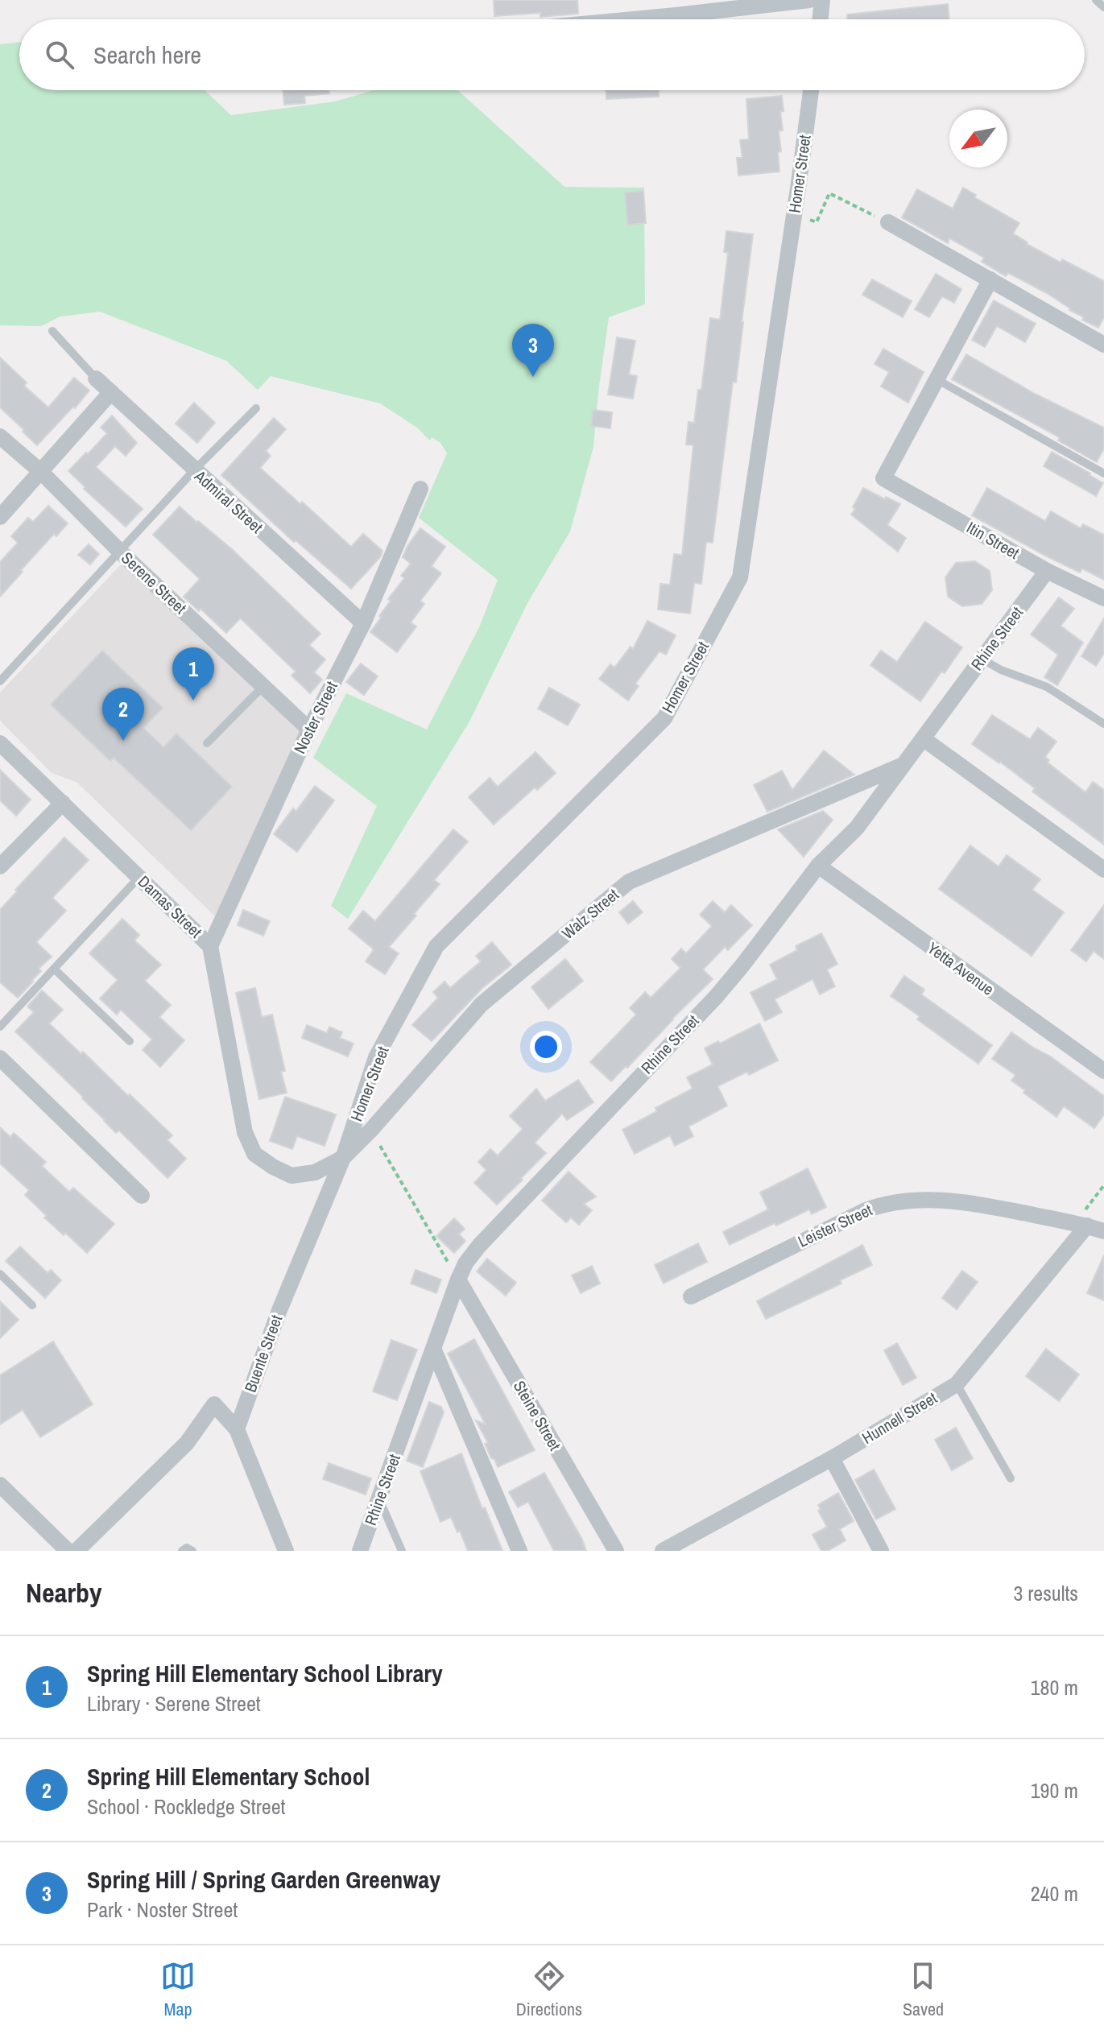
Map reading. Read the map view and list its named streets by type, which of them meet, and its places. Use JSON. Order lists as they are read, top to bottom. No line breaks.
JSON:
{"streets":{"street":["Homer Street","Admiral Street","Itin Street","Serene Street","Rhine Street","Noster Street","Damas Street","Walz Street","Yetta Avenue","Leister Street","Buente Street","Steine Street","Hunnell Street"]},"crossings":[["Homer Street","Damas Street"],["Homer Street","Walz Street"],["Homer Street","Buente Street"],["Admiral Street","Noster Street"],["Itin Street","Rhine Street"],["Serene Street","Noster Street"],["Rhine Street","Walz Street"],["Rhine Street","Yetta Avenue"],["Rhine Street","Steine Street"],["Noster Street","Damas Street"],["Damas Street","Walz Street"],["Damas Street","Buente Street"],["Walz Street","Buente Street"],["Leister Street","Hunnell Street"]],"north":"bottom left","page":{"search":"Search here","pins":["3","1","2"],"heading":["Nearby","3 results"],"list":[{"mark":"1","name":"Spring Hill Elementary School Library","note":"Library · Serene Street","value":"180 m"},{"mark":"2","name":"Spring Hill Elementary School","note":"School · Rockledge Street","value":"190 m"},{"mark":"3","name":"Spring Hill / Spring Garden Greenway","note":"Park · Noster Street","value":"240 m"}],"nav":["Map","Directions","Saved"]}}
